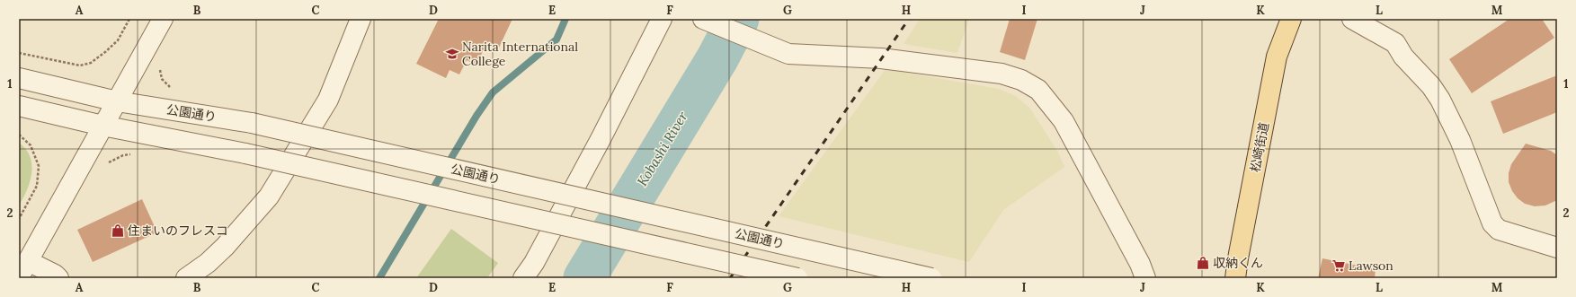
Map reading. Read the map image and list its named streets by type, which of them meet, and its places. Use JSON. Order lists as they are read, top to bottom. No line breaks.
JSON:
{"streets":{"main road":["松崎街道"],"street":["公園通り"]},"water":["Kobashi River"],"places":{"school or university":["Narita International College"],"shop":["住まいのフレスコ","収納くん"],"supermarket":["Lawson"]},"grid":{"columns":["A","B","C","D","E","F","G","H","I","J","K","L","M"],"rows":["1","2"]}}
